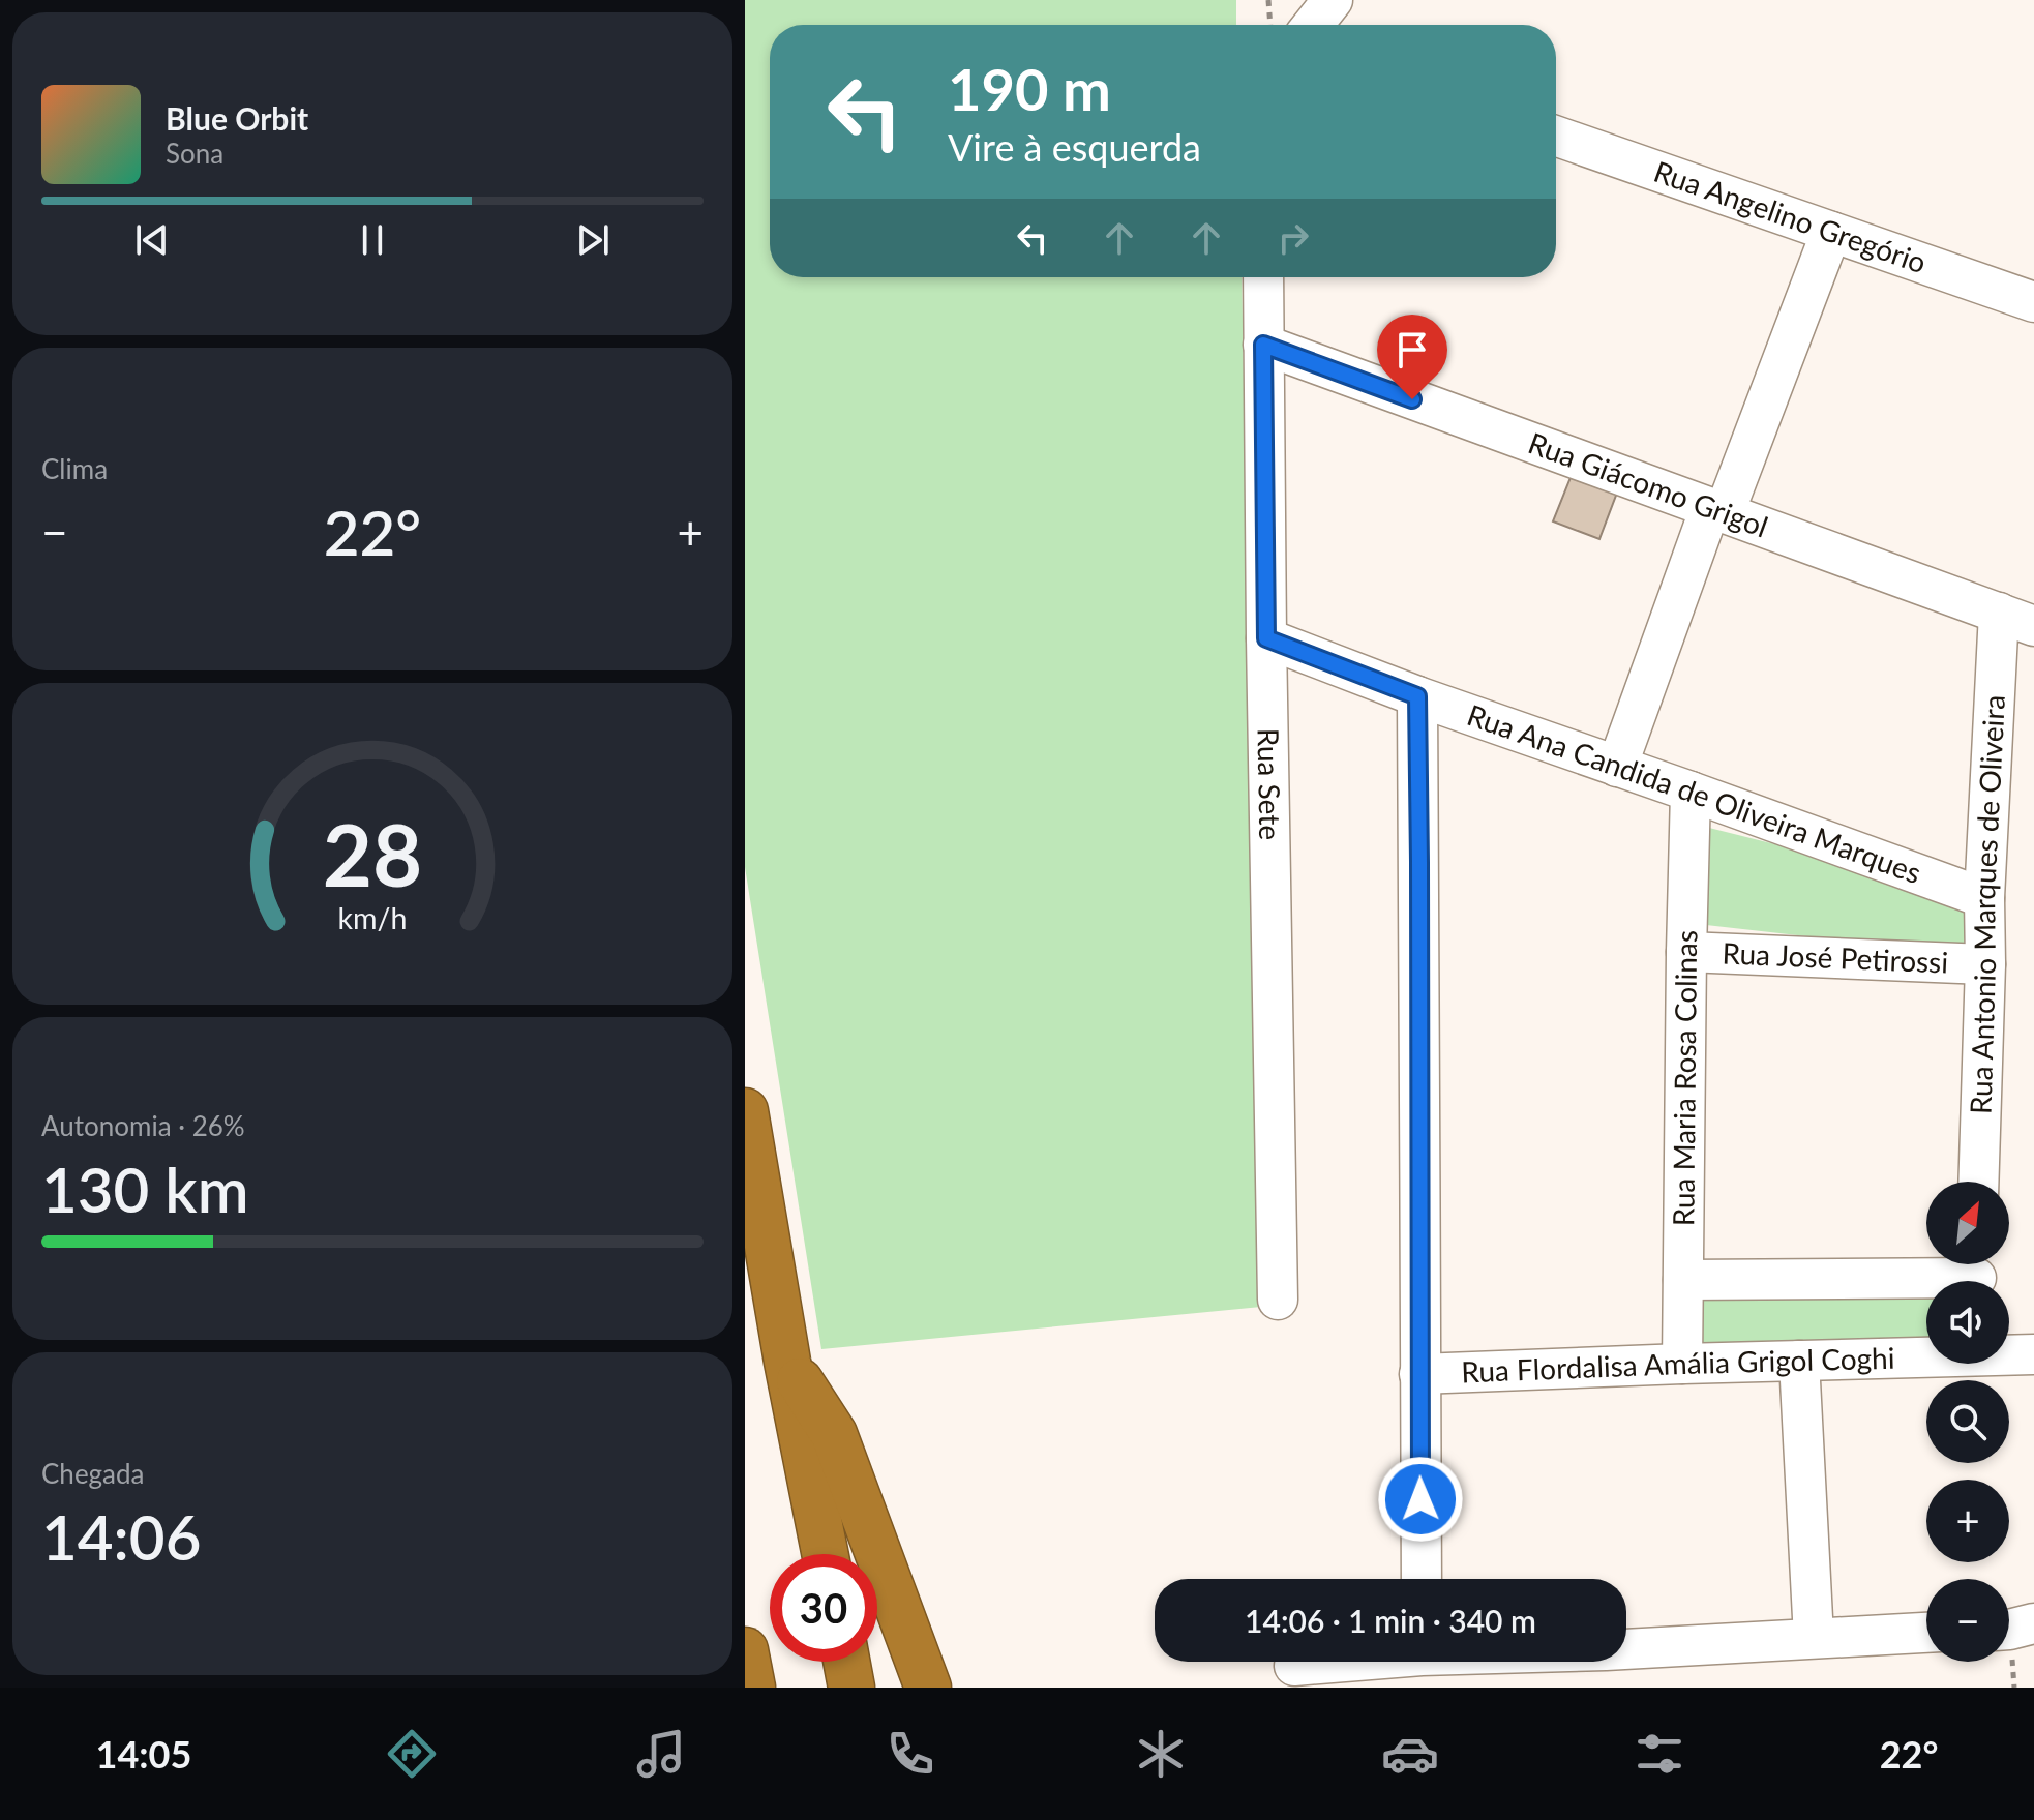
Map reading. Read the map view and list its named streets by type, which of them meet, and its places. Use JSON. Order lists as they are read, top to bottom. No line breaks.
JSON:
{"streets":{"street":["Rua Angelino Gregório","Rua Giácomo Grigol","Rua Sete","Rua Ana Candida de Oliveira Marques","Rua Antonio Marques de Oliveira","Rua José Petirossi","Rua Maria Rosa Colinas","Rua Flordalisa Amália Grigol Coghi"]},"crossings":[["Rua Giácomo Grigol","Rua Sete"],["Rua Giácomo Grigol","Rua Antonio Marques de Oliveira"],["Rua Sete","Rua Ana Candida de Oliveira Marques"],["Rua Ana Candida de Oliveira Marques","Rua Antonio Marques de Oliveira"],["Rua Ana Candida de Oliveira Marques","Rua Maria Rosa Colinas"],["Rua Antonio Marques de Oliveira","Rua José Petirossi"],["Rua José Petirossi","Rua Maria Rosa Colinas"],["Rua Maria Rosa Colinas","Rua Flordalisa Amália Grigol Coghi"]],"north":"top right","page":{"turn":["190 m","Vire à esquerda"],"song":["Blue Orbit","Sona"],"tile":["Clima",["Autonomia · 26%","130 km"],["Chegada","14:06"]],"heat":["−","22°","+"],"map_buttons":["+","−"],"limit":"30","trip":"14:06 · 1 min · 340 m","tabs":["14:05","22°"],"gauge":["28","km/h"]}}
